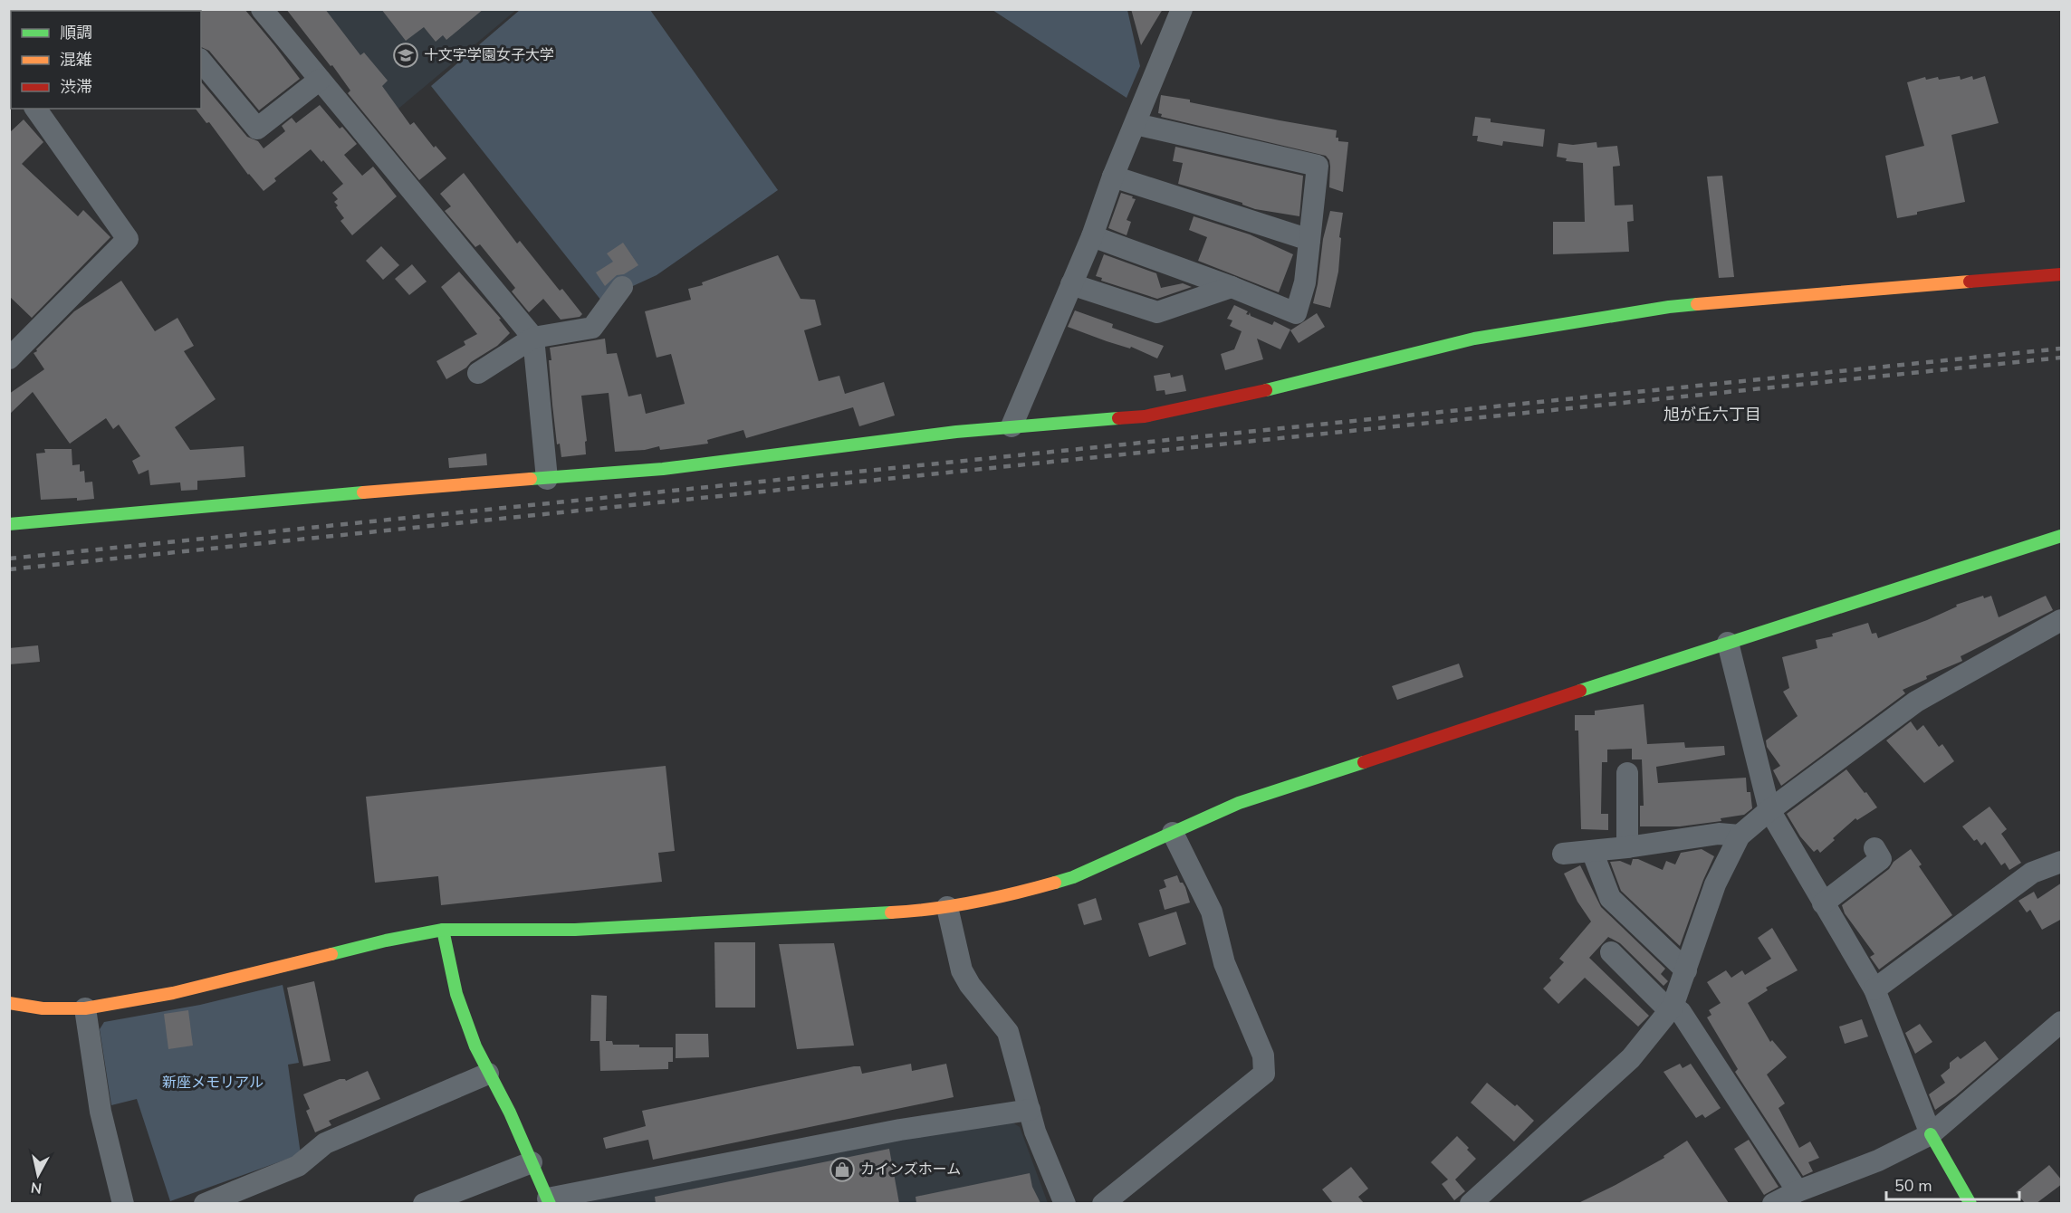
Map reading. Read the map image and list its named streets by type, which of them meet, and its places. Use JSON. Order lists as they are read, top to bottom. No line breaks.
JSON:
{"districts":["旭が丘六丁目"],"parks":["新座メモリアル"],"places":{"school or university":["十文字学園女子大学"],"shop":["カインズホーム"]},"legend":["順調","混雑","渋滞"],"scale_bar":"50 m","north":"bottom"}
